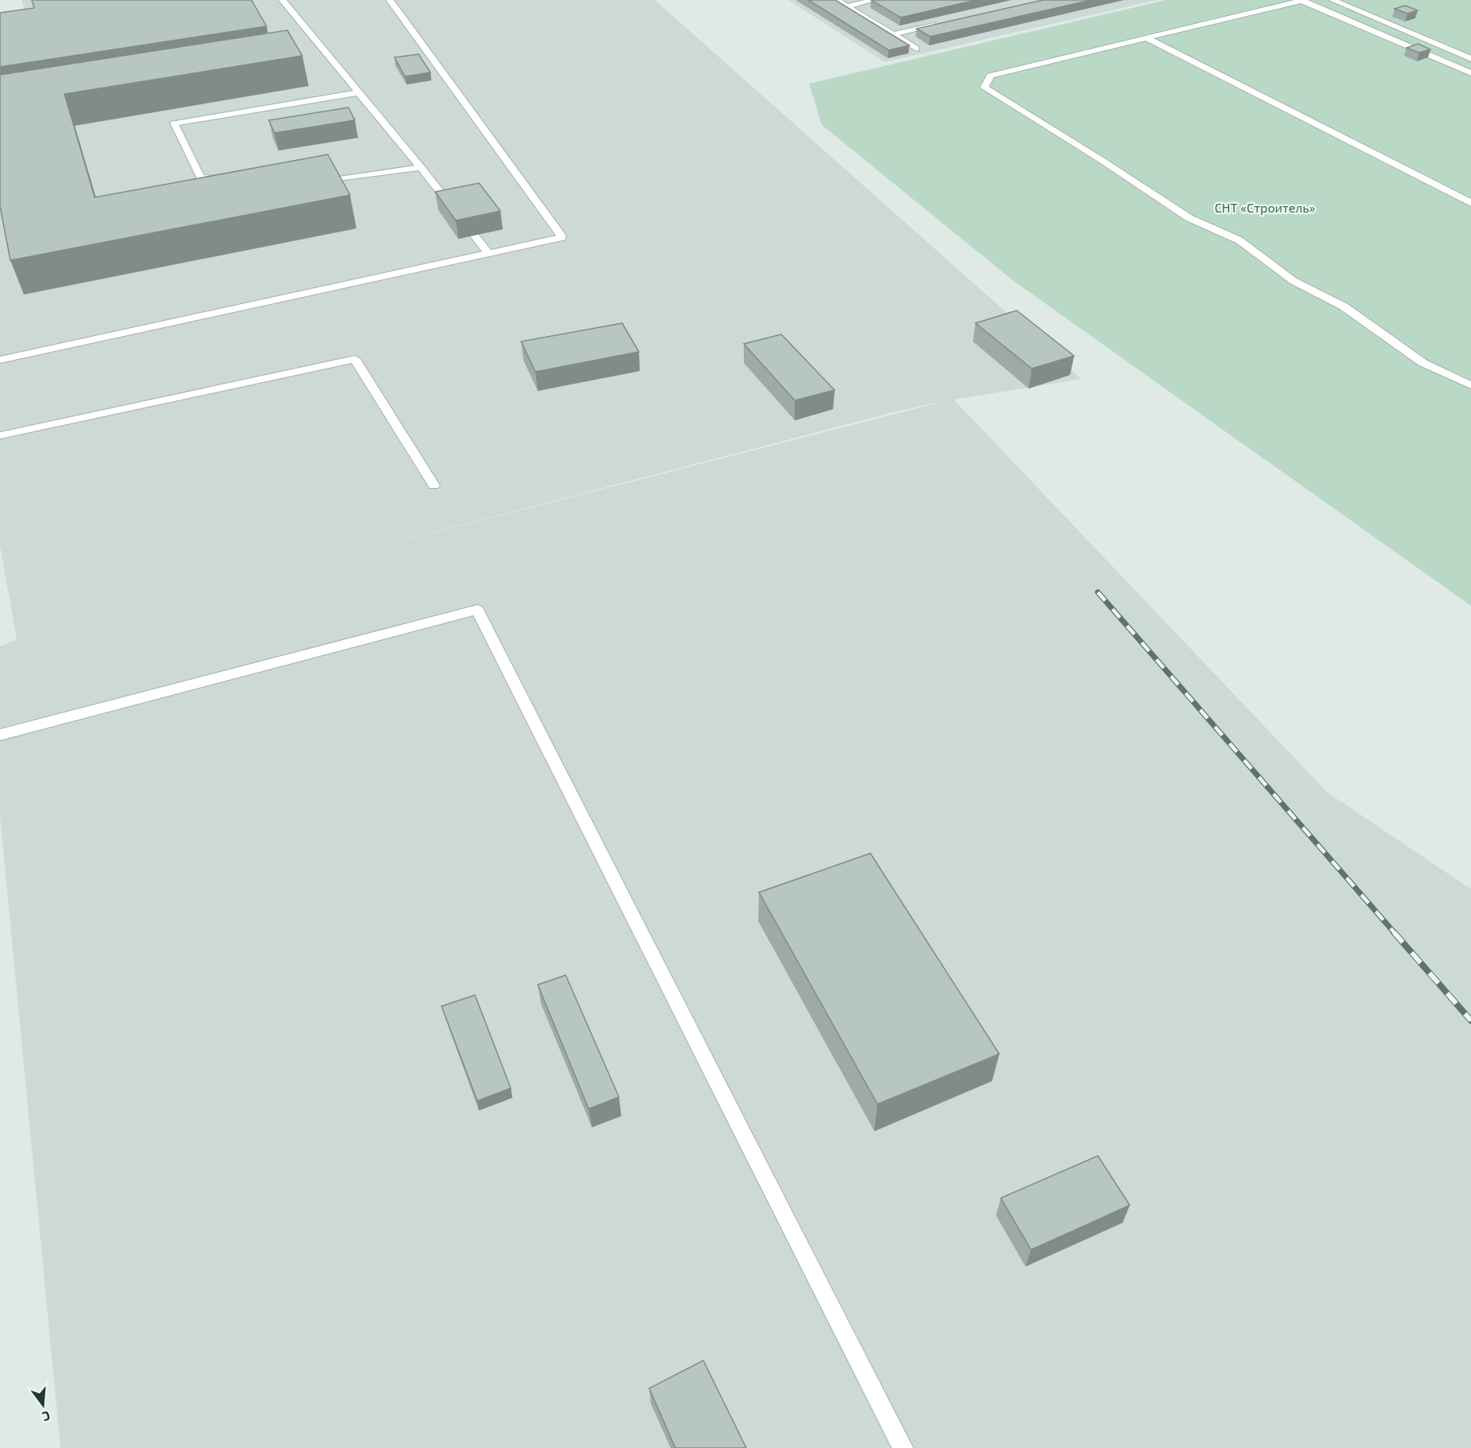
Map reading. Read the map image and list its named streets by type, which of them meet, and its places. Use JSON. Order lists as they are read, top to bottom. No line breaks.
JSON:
{"parks":["СНТ «Строитель»"],"north":"bottom"}
